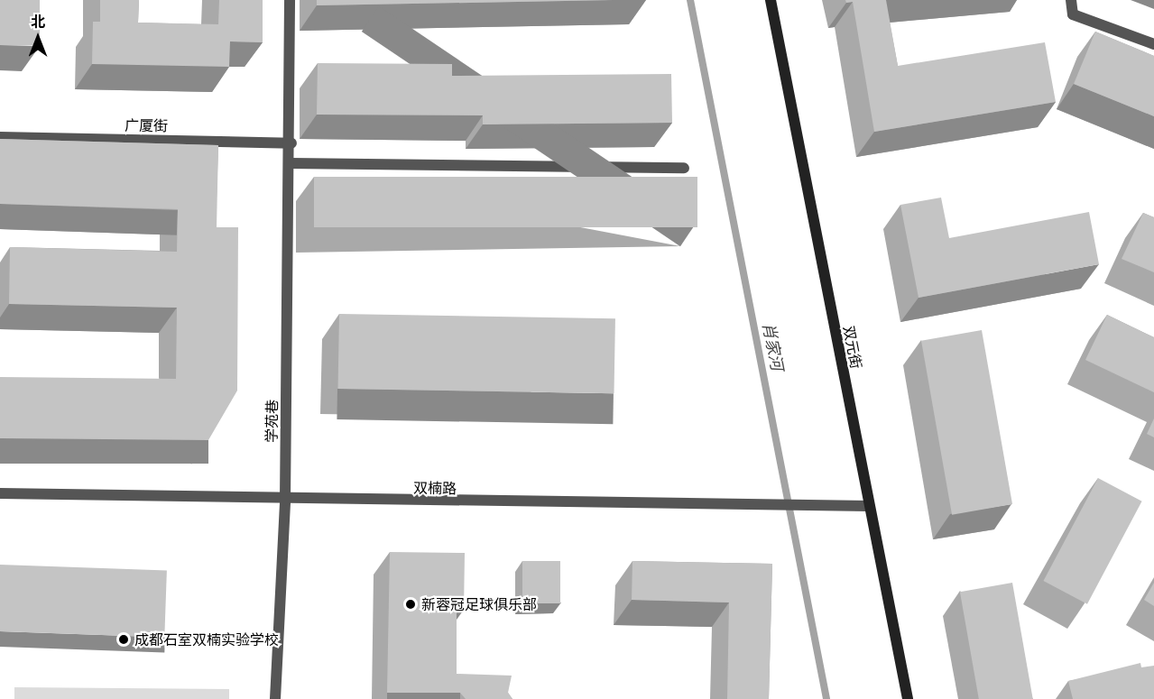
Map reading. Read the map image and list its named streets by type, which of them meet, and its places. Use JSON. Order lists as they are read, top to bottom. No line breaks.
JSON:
{"streets":{"main road":["双元街"],"street":["广厦街","学苑巷","双楠路"]},"crossings":[["广厦街","学苑巷"],["双元街","双楠路"],["学苑巷","双楠路"]],"water":["肖家河"],"places":["新蓉冠足球俱乐部","成都石室双楠实验学校"],"north":"top"}
